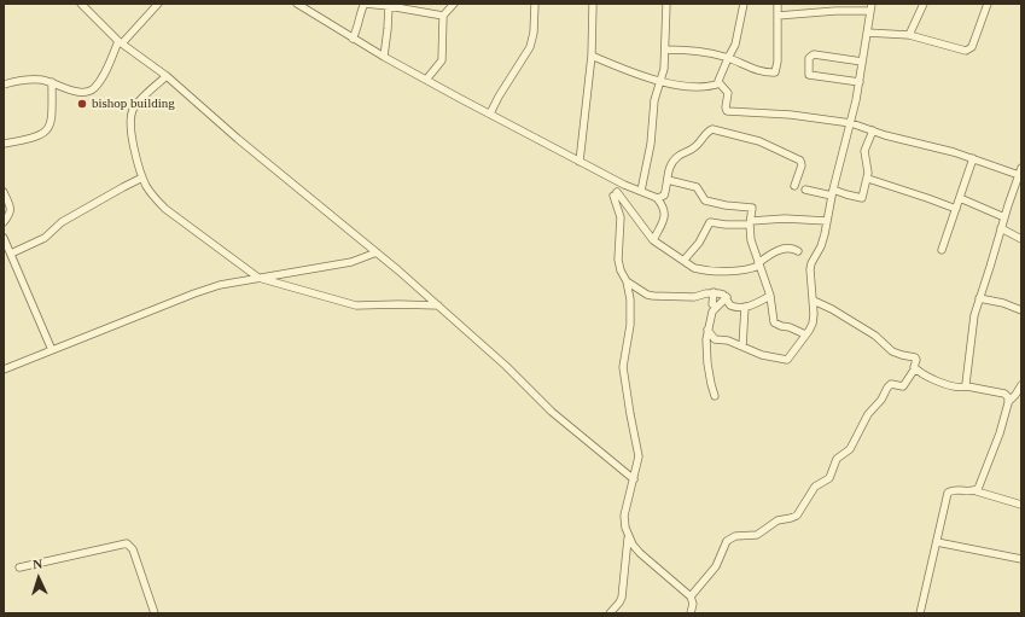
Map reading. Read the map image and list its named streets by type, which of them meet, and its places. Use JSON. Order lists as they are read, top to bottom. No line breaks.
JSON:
{"places":["bishop building"],"north":"top"}
